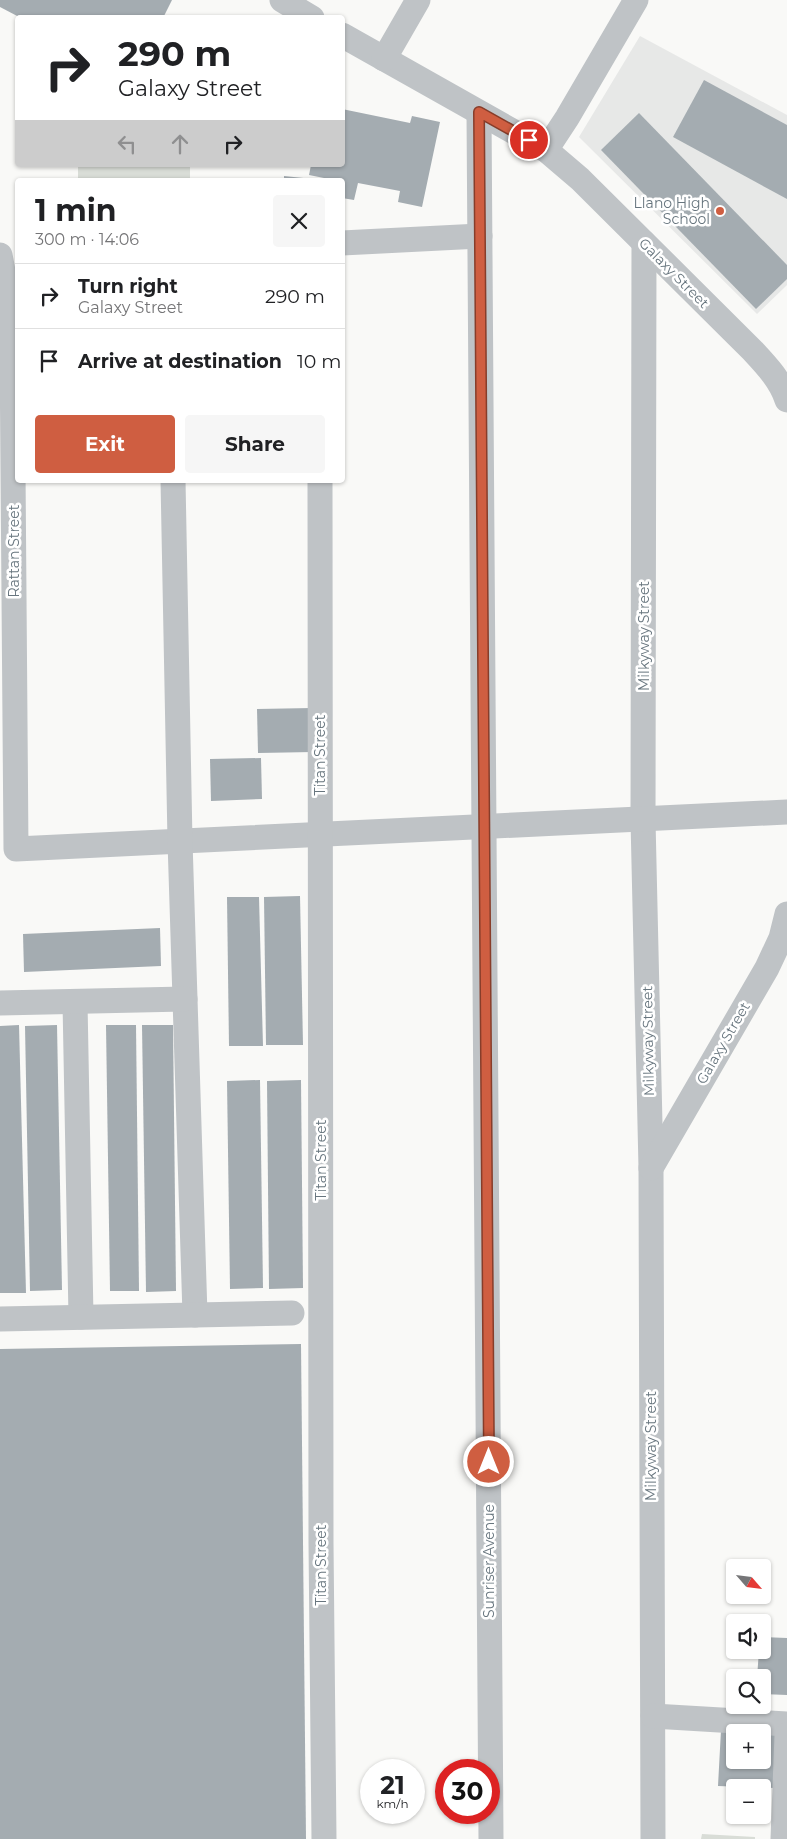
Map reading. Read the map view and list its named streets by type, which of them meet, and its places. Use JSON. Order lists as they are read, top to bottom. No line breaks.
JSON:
{"streets":{"street":["Galaxy Street","Rattan Street","Milkyway Street","Titan Street","Sunriser Avenue"]},"crossings":[["Galaxy Street","Milkyway Street"],["Galaxy Street","Sunriser Avenue"]],"places":["Llano High School"],"north":"bottom right","page":{"turn":["290 m","Galaxy Street"],"heading":["1 min","300 m · 14:06"],"list":[{"name":"Turn right","note":"Galaxy Street","value":"290 m"},{"name":"Arrive at destination","value":"10 m"}],"buttons":["Exit","Share"],"map_buttons":["+","−"],"speed":"21 km/h","limit":"30"}}
